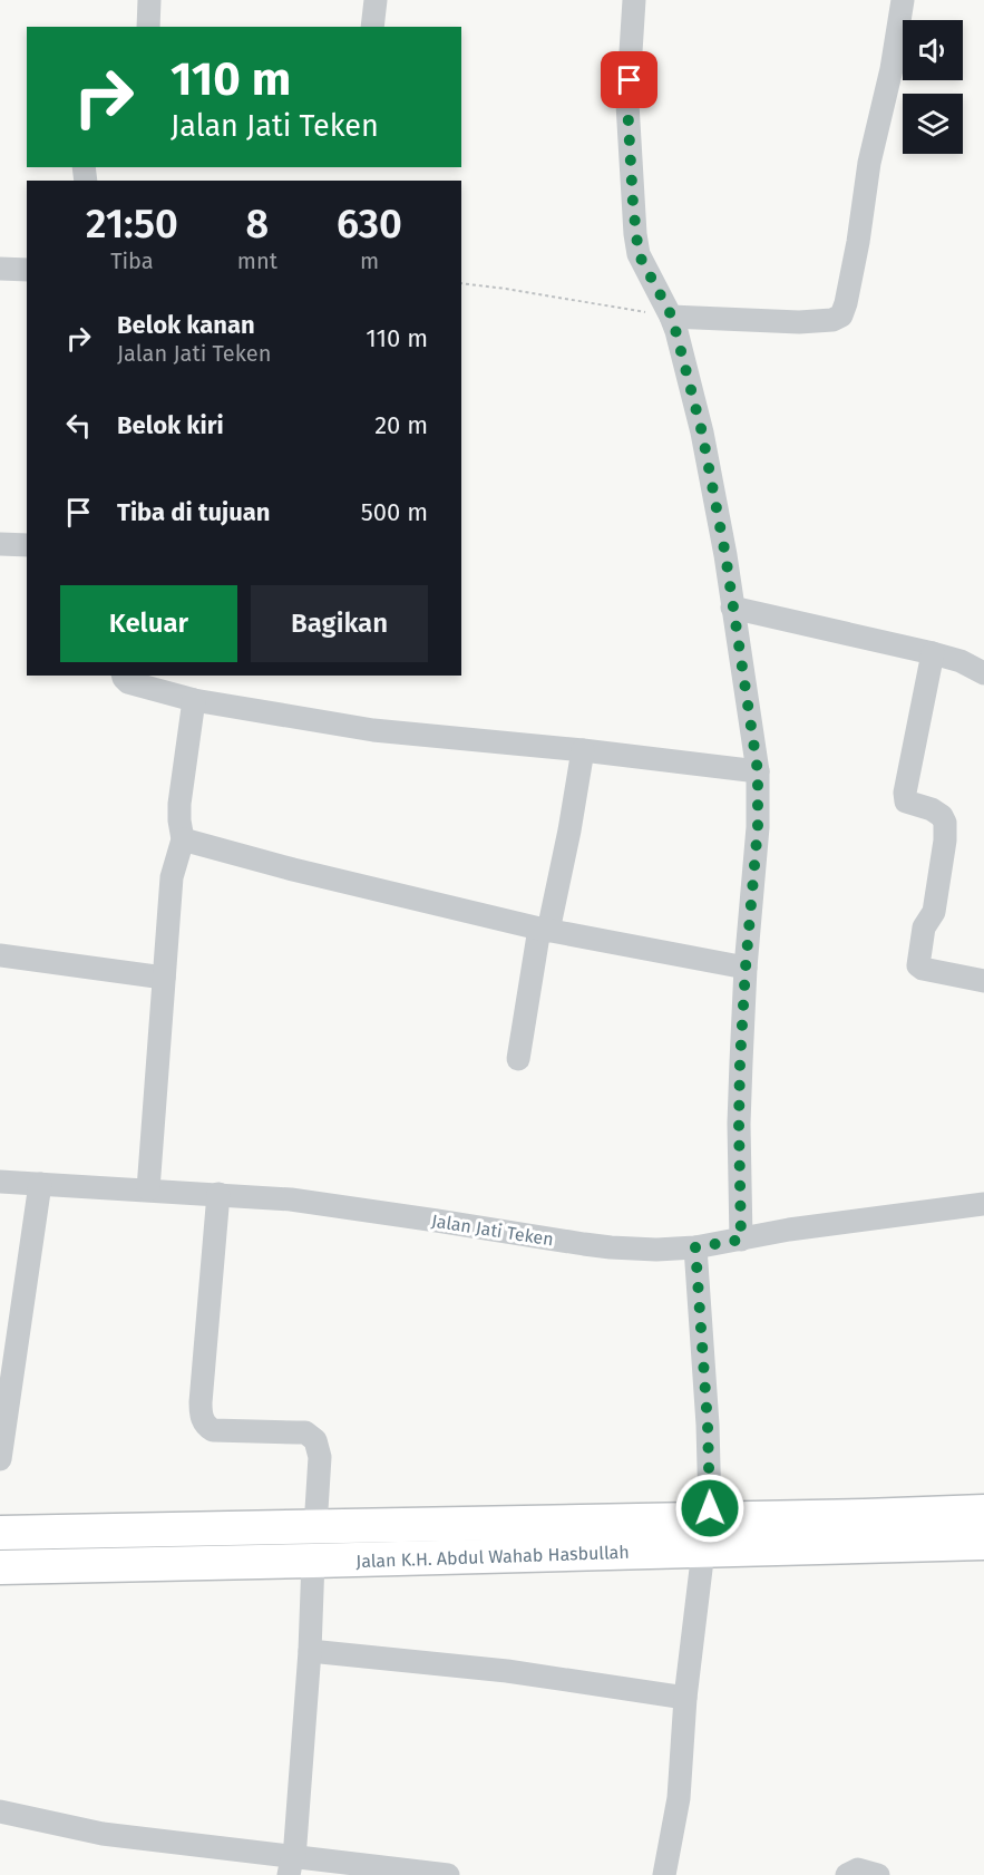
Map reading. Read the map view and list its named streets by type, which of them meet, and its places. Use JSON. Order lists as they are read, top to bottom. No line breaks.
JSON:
{"streets":{"highway":["Jalan K.H. Abdul Wahab Hasbullah"],"street":["Jalan Jati Teken"]},"page":{"turn":["110 m","Jalan Jati Teken"],"eta":["21:50","Tiba","8","mnt","630","m"],"list":[{"name":"Belok kanan","note":"Jalan Jati Teken","value":"110 m"},{"name":"Belok kiri","value":"20 m"},{"name":"Tiba di tujuan","value":"500 m"}],"buttons":["Keluar","Bagikan"]}}
